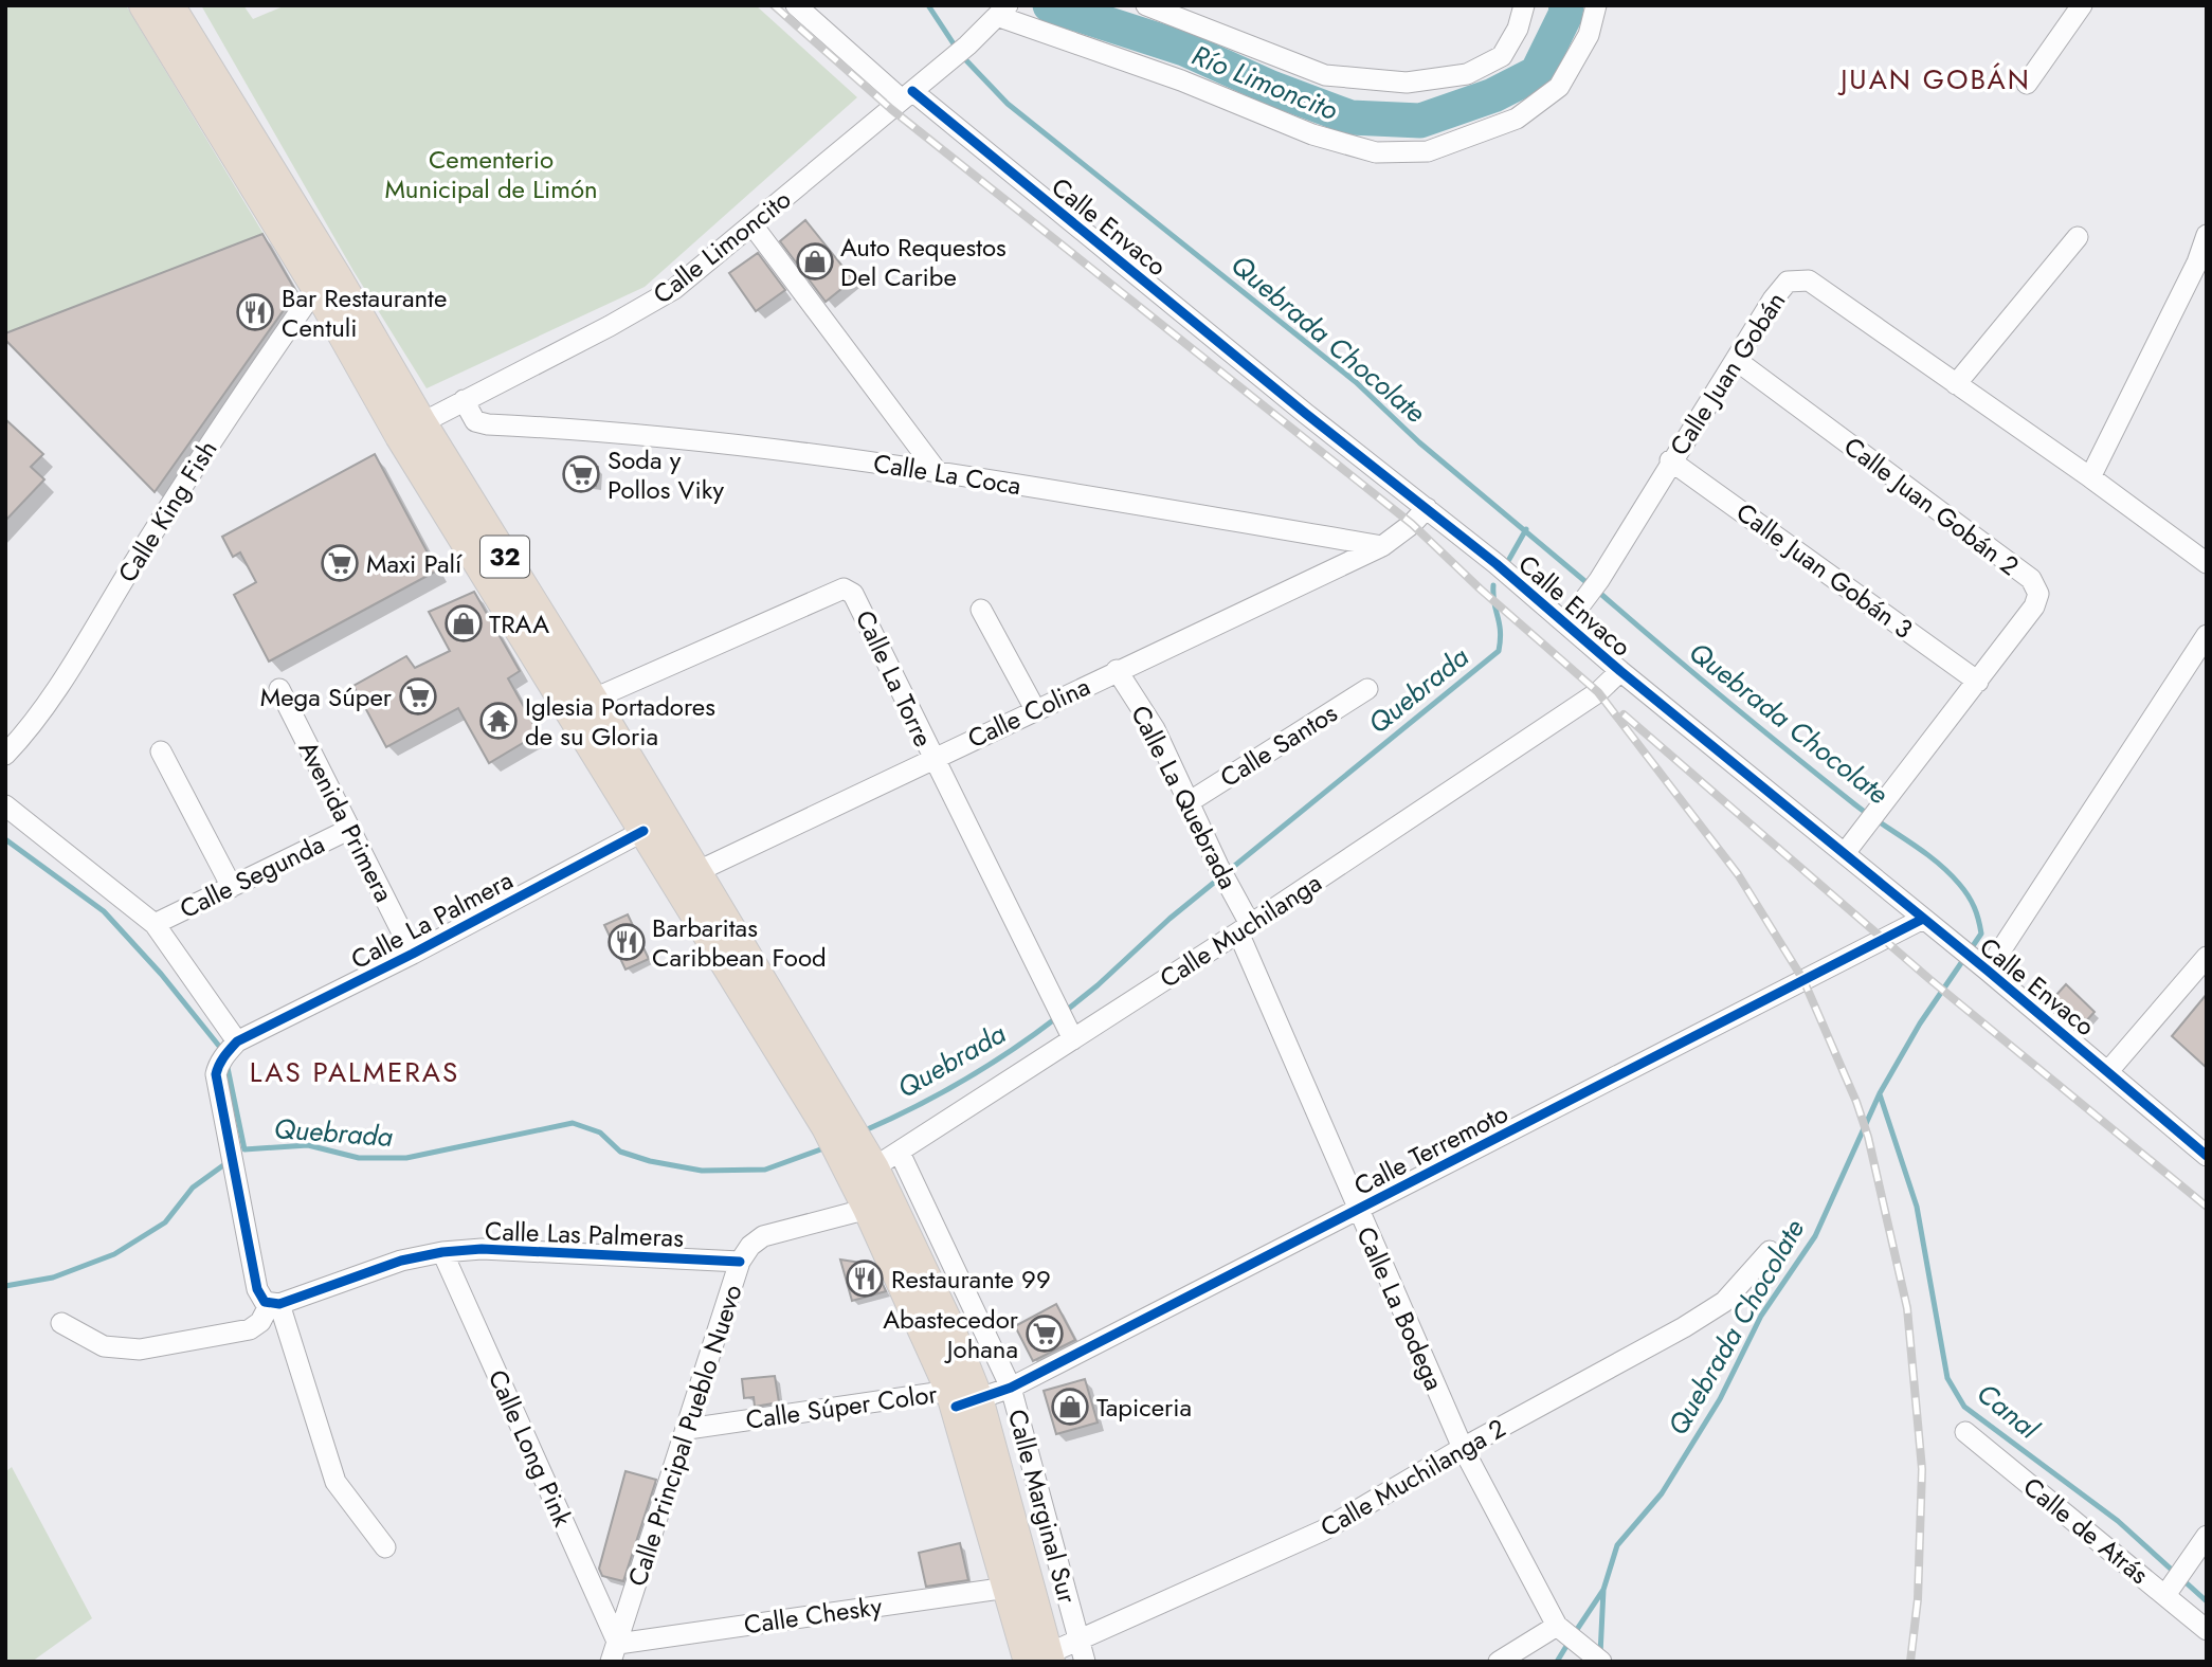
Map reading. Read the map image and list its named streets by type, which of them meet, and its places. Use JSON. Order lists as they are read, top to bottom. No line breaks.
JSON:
{"streets":{"highway":["32"],"street":["Calle Envaco","Calle Limoncito","Calle Juan Gobán","Calle La Coca","Calle Juan Gobán 2","Calle King Fish","Calle Juan Gobán 3","Calle La Torre","Calle Colina","Calle Santos","Calle La Quebrada","Avenida Primera","Calle Segunda","Calle La Palmera","Calle Muchilanga","Calle Terremoto","Calle Las Palmeras","Calle La Bodega","Calle Súper Color","Calle Principal Pueblo Nuevo","Calle Long Pink","Calle Muchilanga 2","Calle Marginal Sur","Calle de Atrás","Calle Chesky"]},"crossings":[["Calle Envaco","Calle Limoncito"],["Calle Envaco","Calle Juan Gobán"],["Calle Envaco","Calle Juan Gobán 2"],["Calle Envaco","Calle Muchilanga"],["Calle Envaco","Calle Terremoto"],["Calle Limoncito","Calle La Coca"],["Calle Limoncito","32"],["Calle Juan Gobán","Calle Juan Gobán 2"],["Calle Juan Gobán","Calle Juan Gobán 3"],["Calle La Coca","Calle Colina"],["Calle Juan Gobán 2","Calle Juan Gobán 3"],["Calle King Fish","32"],["32","Calle La Torre"],["32","Calle Colina"],["32","Calle La Palmera"],["32","Calle Muchilanga"],["32","Calle Terremoto"],["32","Calle Súper Color"],["32","Calle Principal Pueblo Nuevo"],["32","Calle Muchilanga 2"],["32","Calle Chesky"],["Calle La Torre","Calle Colina"],["Calle La Torre","Calle Muchilanga"],["Calle Colina","Calle La Quebrada"],["Calle Santos","Calle La Quebrada"],["Calle La Quebrada","Calle Muchilanga"],["Calle La Quebrada","Calle La Bodega"],["Avenida Primera","Calle Segunda"],["Avenida Primera","Calle La Palmera"],["Calle Muchilanga","Calle La Bodega"],["Calle Muchilanga","Calle Marginal Sur"],["Calle Terremoto","Calle La Bodega"],["Calle Terremoto","Calle Súper Color"],["Calle Terremoto","Calle Marginal Sur"],["Calle Las Palmeras","Calle Principal Pueblo Nuevo"],["Calle Las Palmeras","Calle Long Pink"],["Calle La Bodega","Calle Muchilanga 2"],["Calle Súper Color","Calle Principal Pueblo Nuevo"],["Calle Principal Pueblo Nuevo","Calle Long Pink"],["Calle Principal Pueblo Nuevo","Calle Chesky"],["Calle Long Pink","Calle Chesky"],["Calle Muchilanga 2","Calle Marginal Sur"]],"districts":["JUAN GOBÁN","LAS PALMERAS"],"water":["Río Limoncito","Quebrada Chocolate","Quebrada","Canal"],"parks":["Cementerio Municipal de Limón"],"places":{"shop":["Auto Requestos Del Caribe","TRAA","Tapiceria"],"restaurant":["Bar Restaurante Centuli","Barbaritas Caribbean Food","Restaurante 99"],"supermarket":["Soda y Pollos Viky","Maxi Palí","Mega Súper","Abastecedor Johana"],"temple":["Iglesia Portadores de su Gloria"]}}
